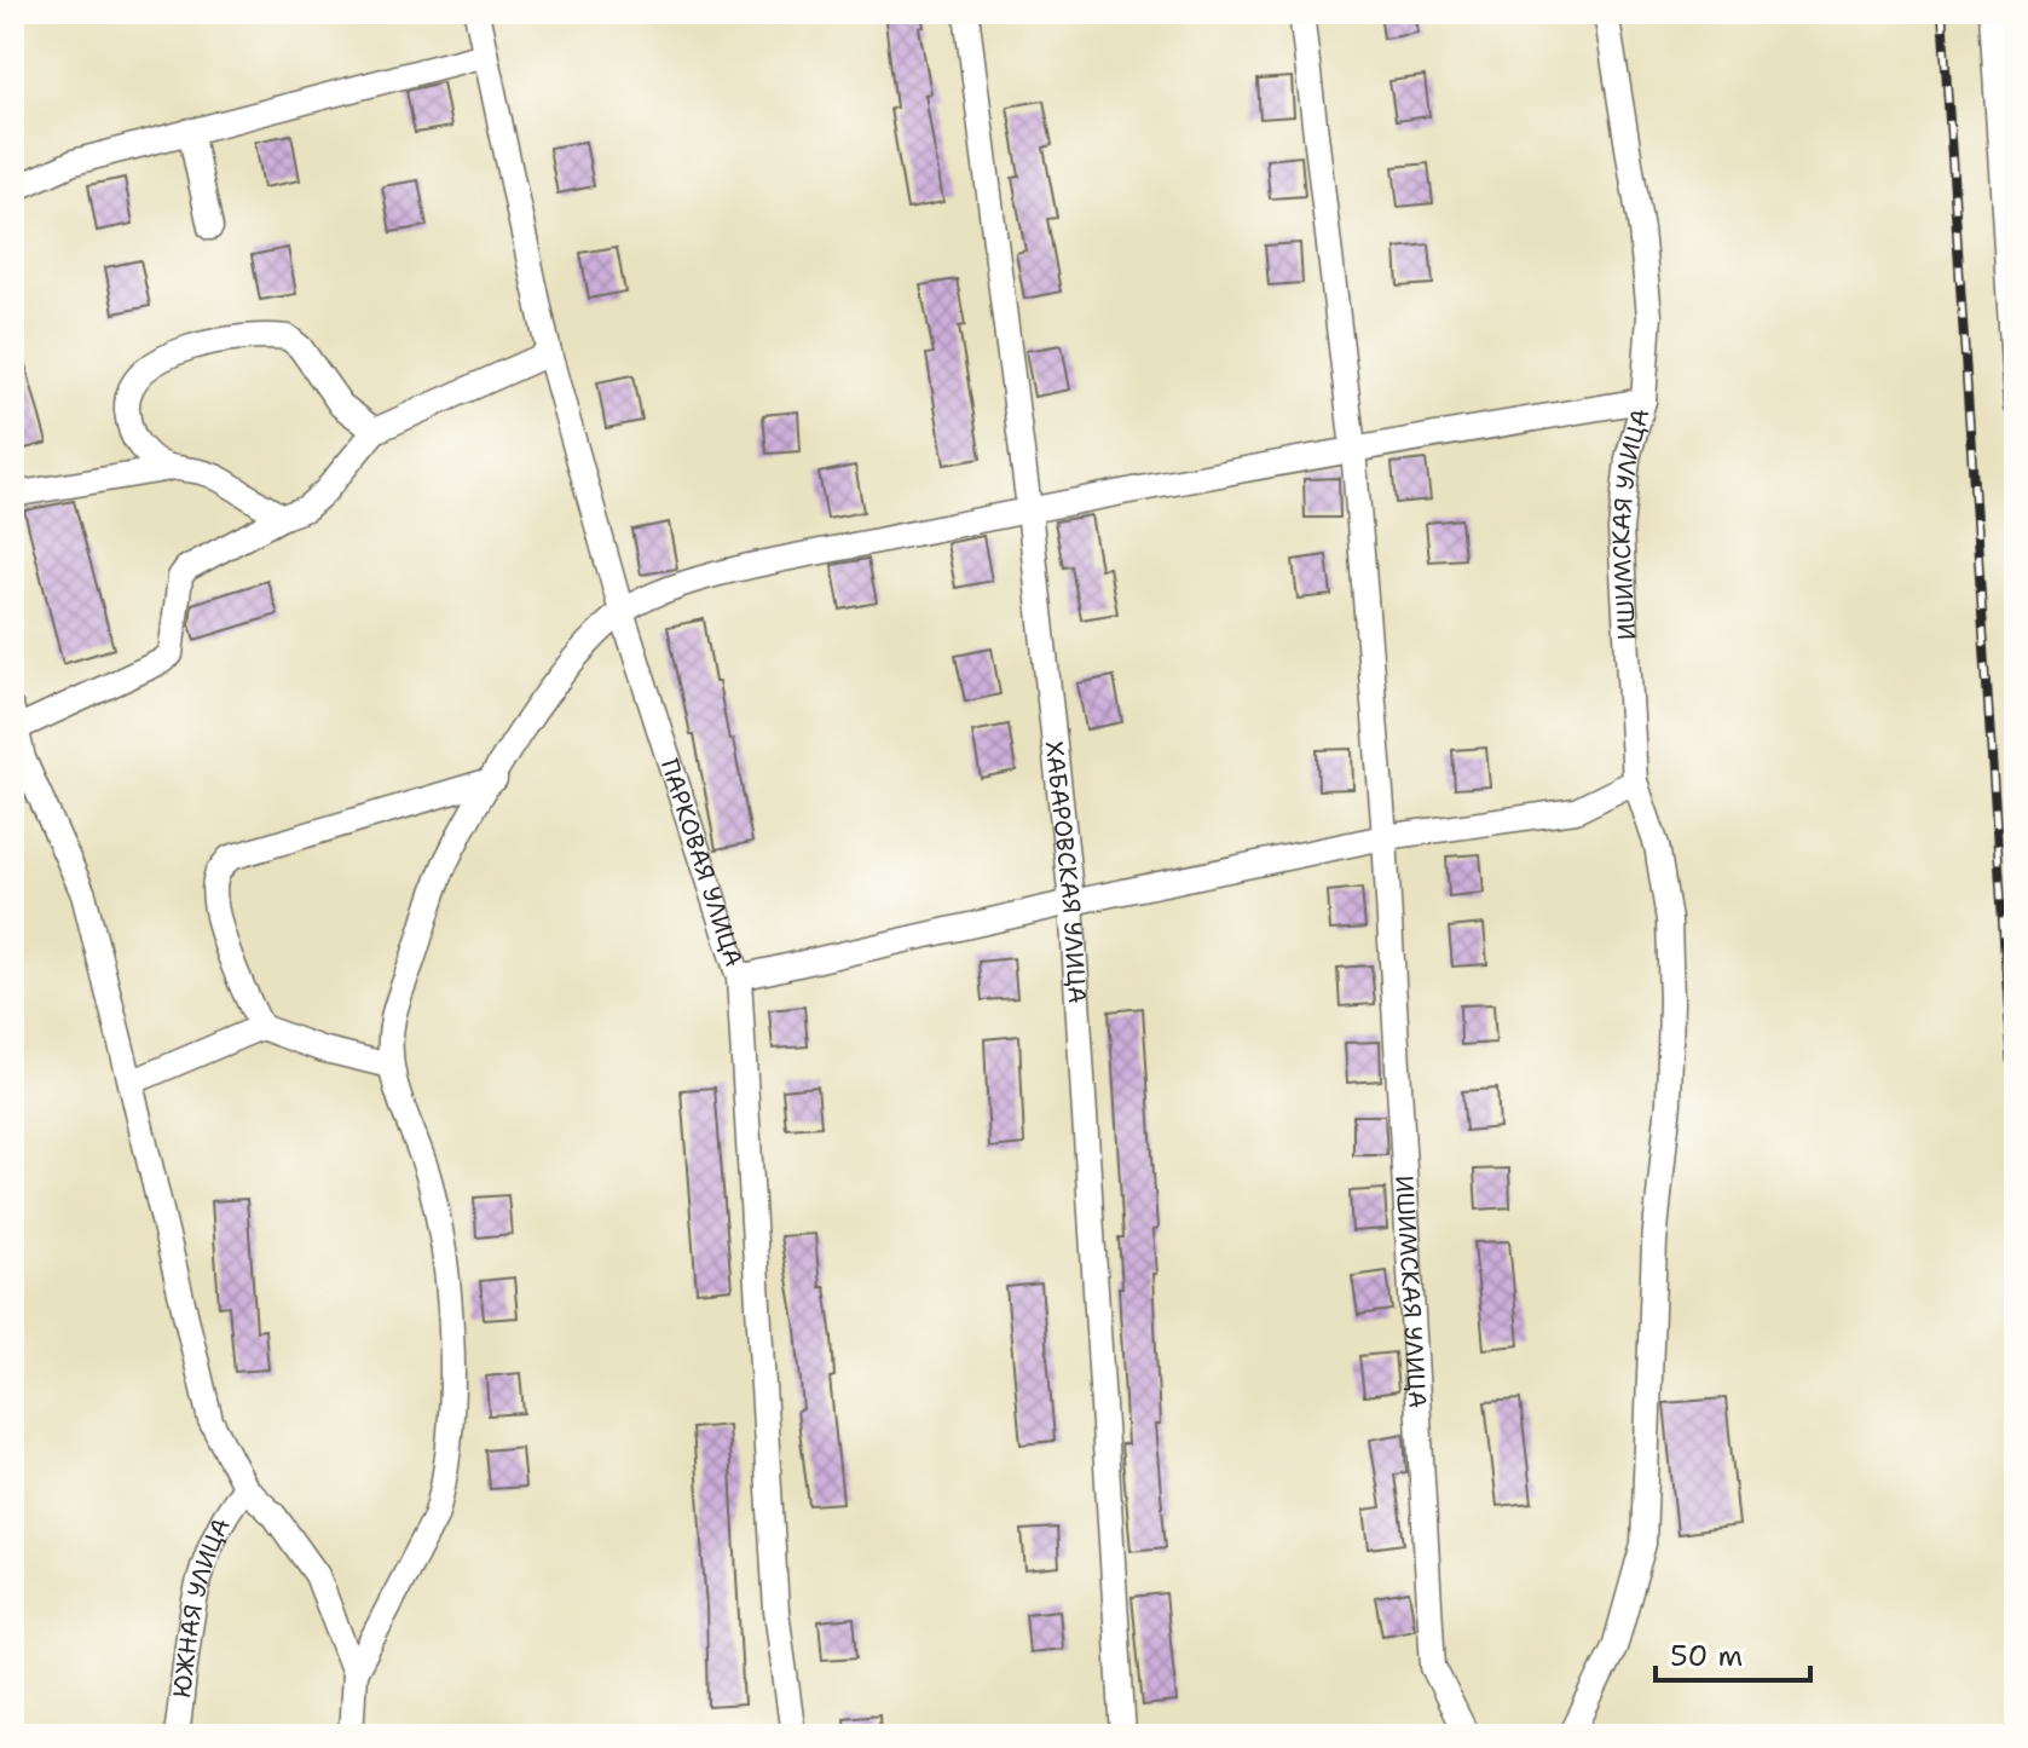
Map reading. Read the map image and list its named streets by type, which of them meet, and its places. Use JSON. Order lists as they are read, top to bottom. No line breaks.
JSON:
{"streets":{"street":["ИШИМСКАЯ УЛИЦА","ПАРКОВАЯ УЛИЦА","ХАБАРОВСКАЯ УЛИЦА","ЮЖНАЯ УЛИЦА"]},"scale_bar":"50 m"}
